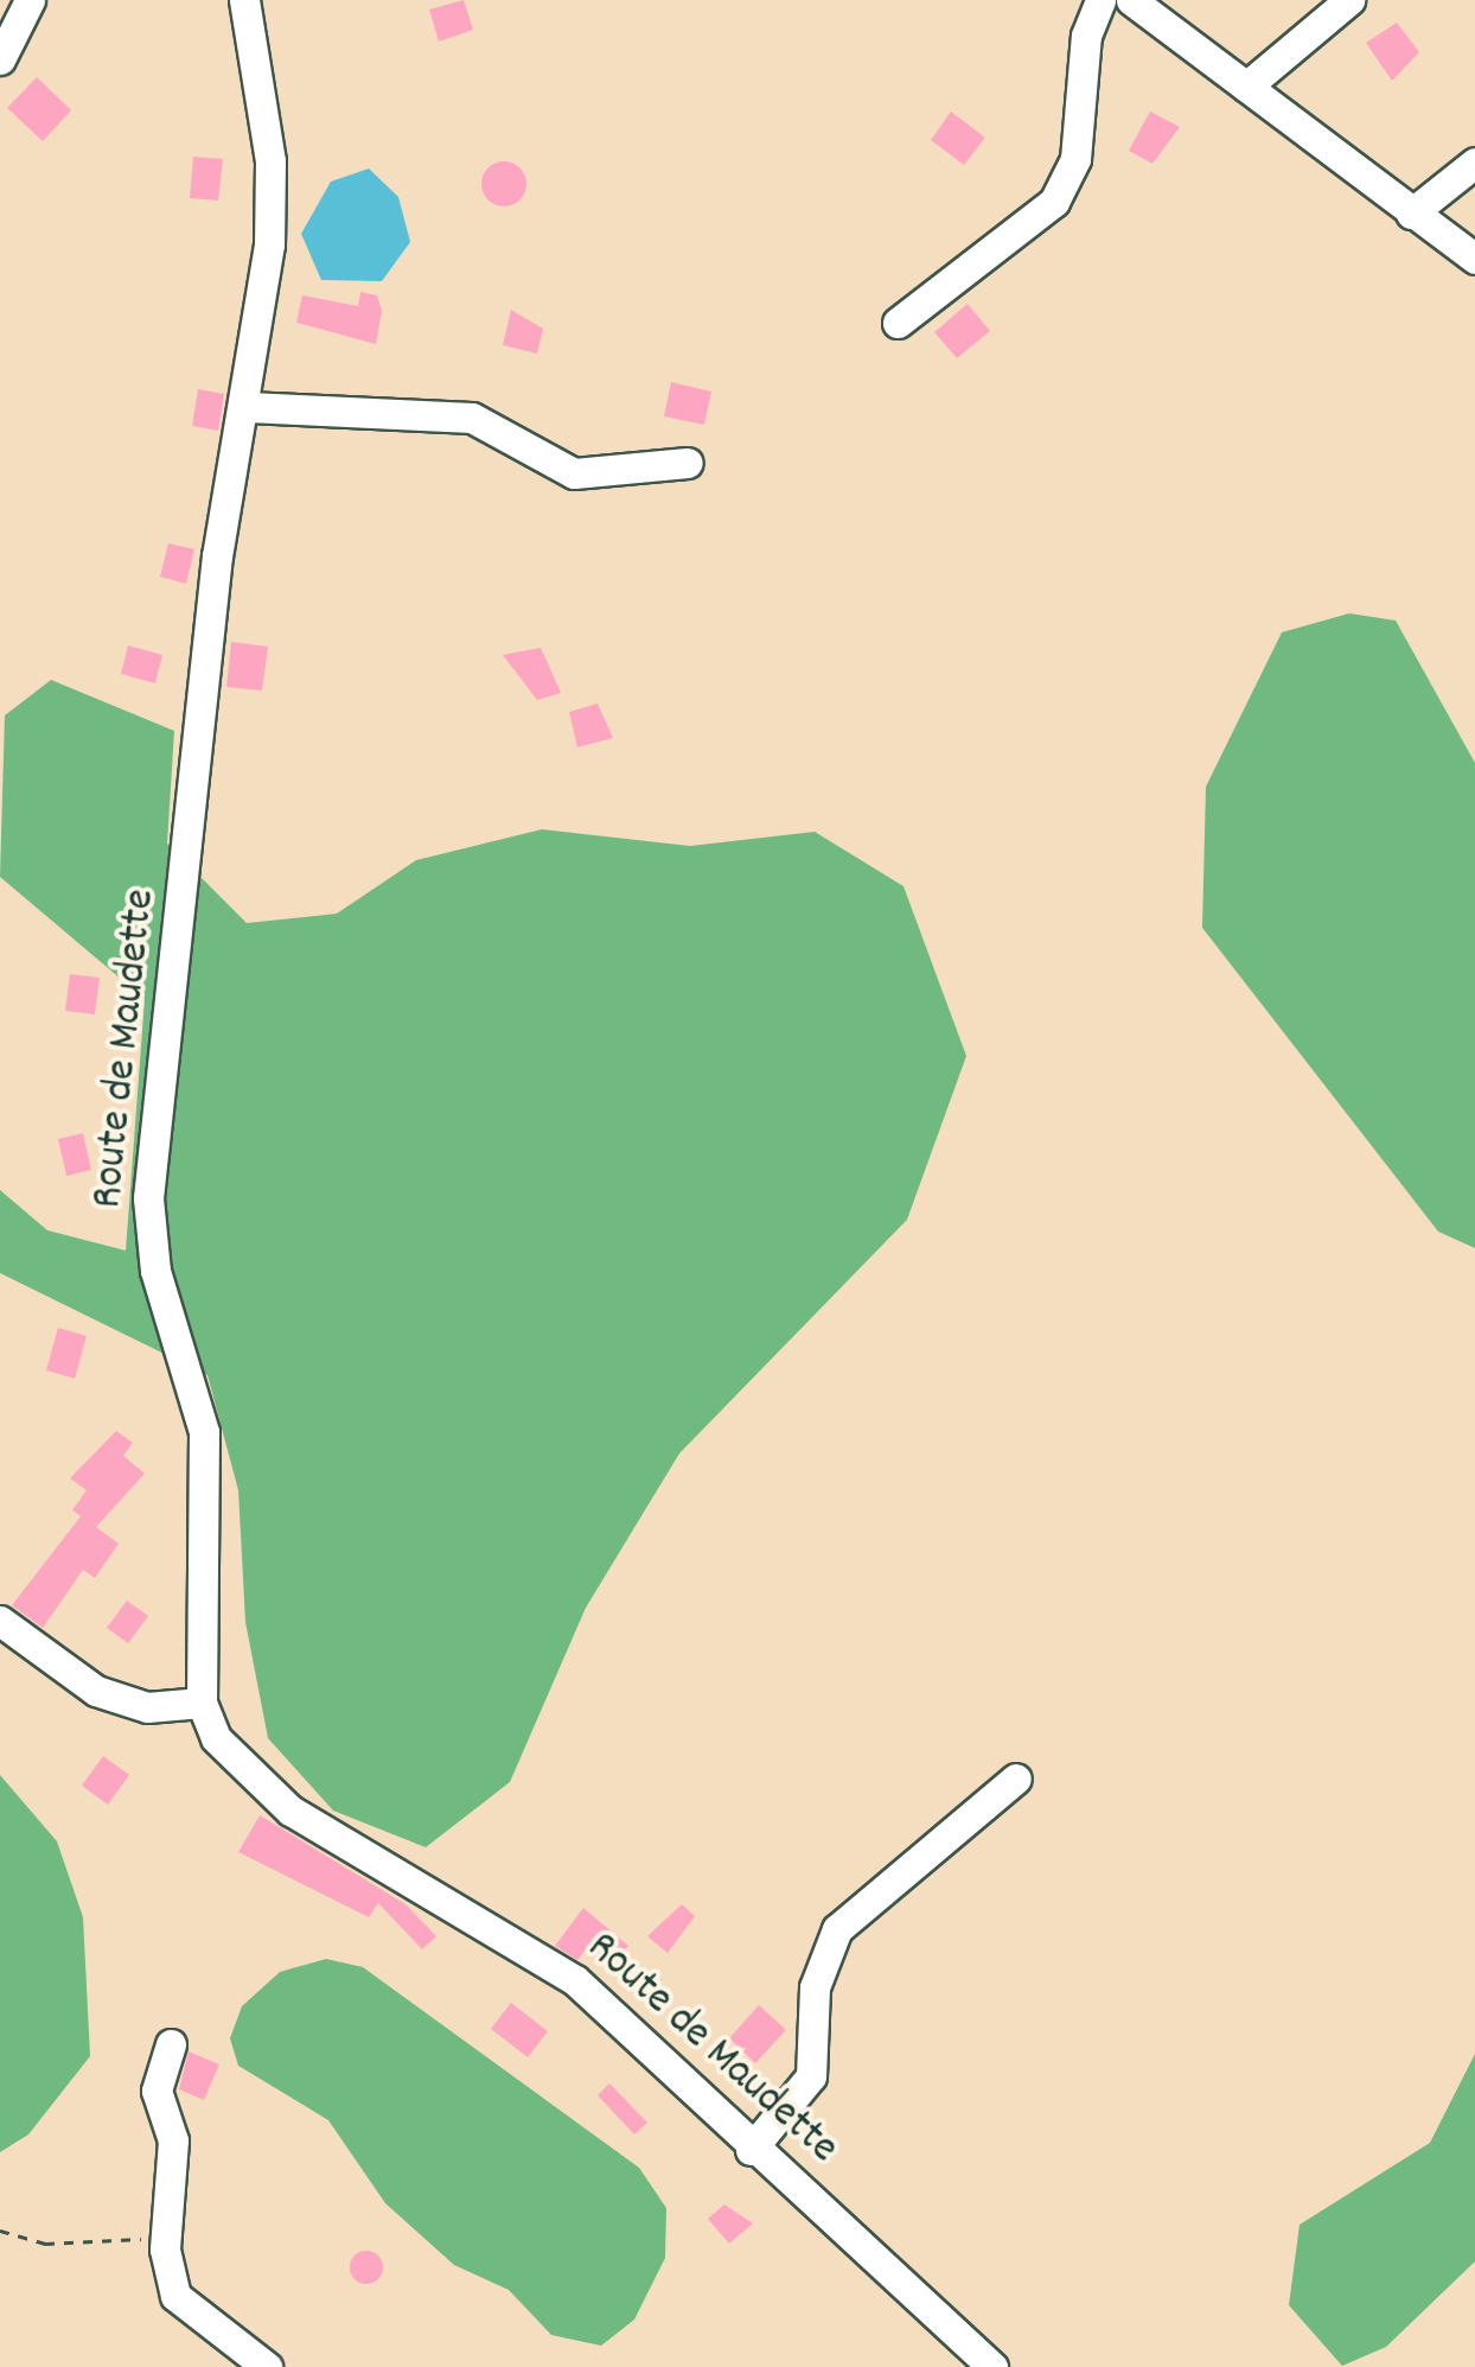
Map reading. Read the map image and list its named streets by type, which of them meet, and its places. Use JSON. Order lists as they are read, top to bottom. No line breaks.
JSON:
{"streets":{"street":["Route de Maudette"]}}
